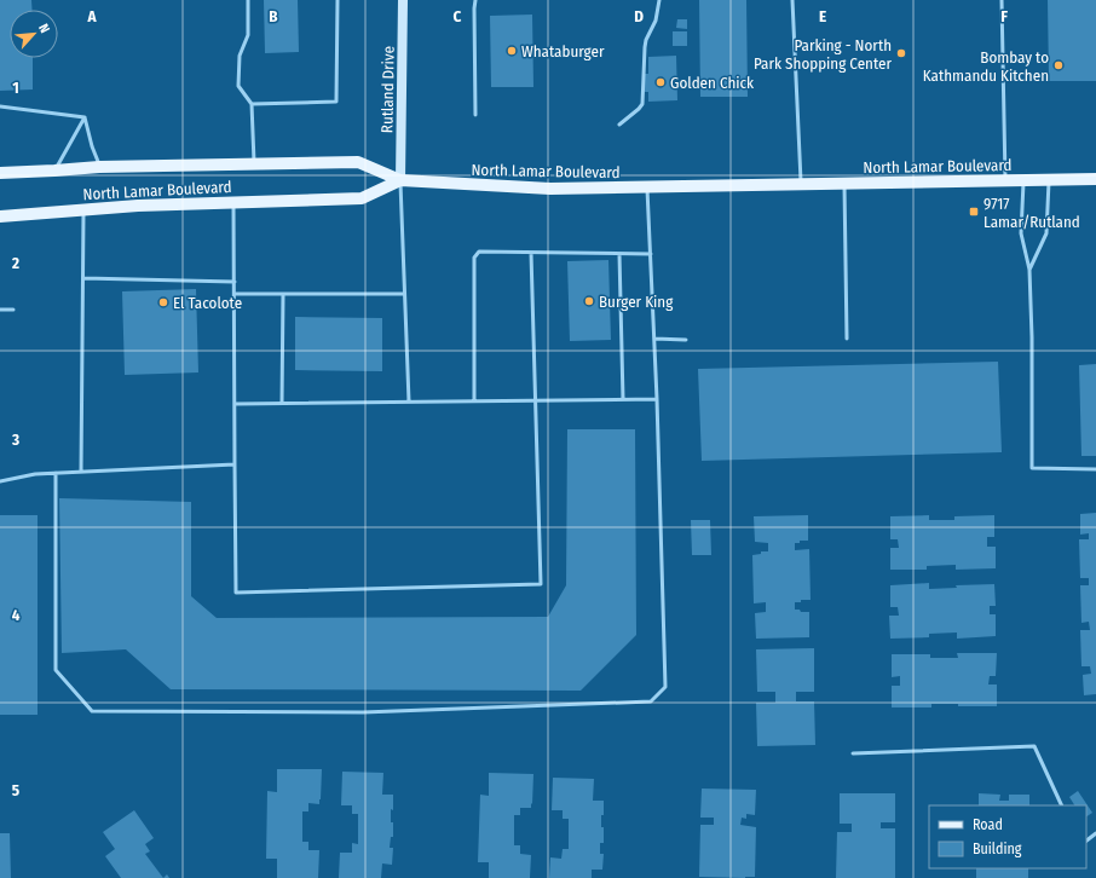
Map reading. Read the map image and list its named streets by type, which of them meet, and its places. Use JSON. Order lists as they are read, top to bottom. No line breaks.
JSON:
{"streets":{"main road":["North Lamar Boulevard"],"street":["Rutland Drive"]},"crossings":[["Rutland Drive","North Lamar Boulevard"]],"places":{"other":["Whataburger","Parking - North Park Shopping Center","Bombay to Kathmandu Kitchen","Golden Chick","Burger King","El Tacolote"],"transit":["9717 Lamar/Rutland"]},"legend":["Road","Building"],"north":"top right","grid":{"columns":["A","B","C","D","E","F"],"rows":["1","2","3","4","5"]}}
